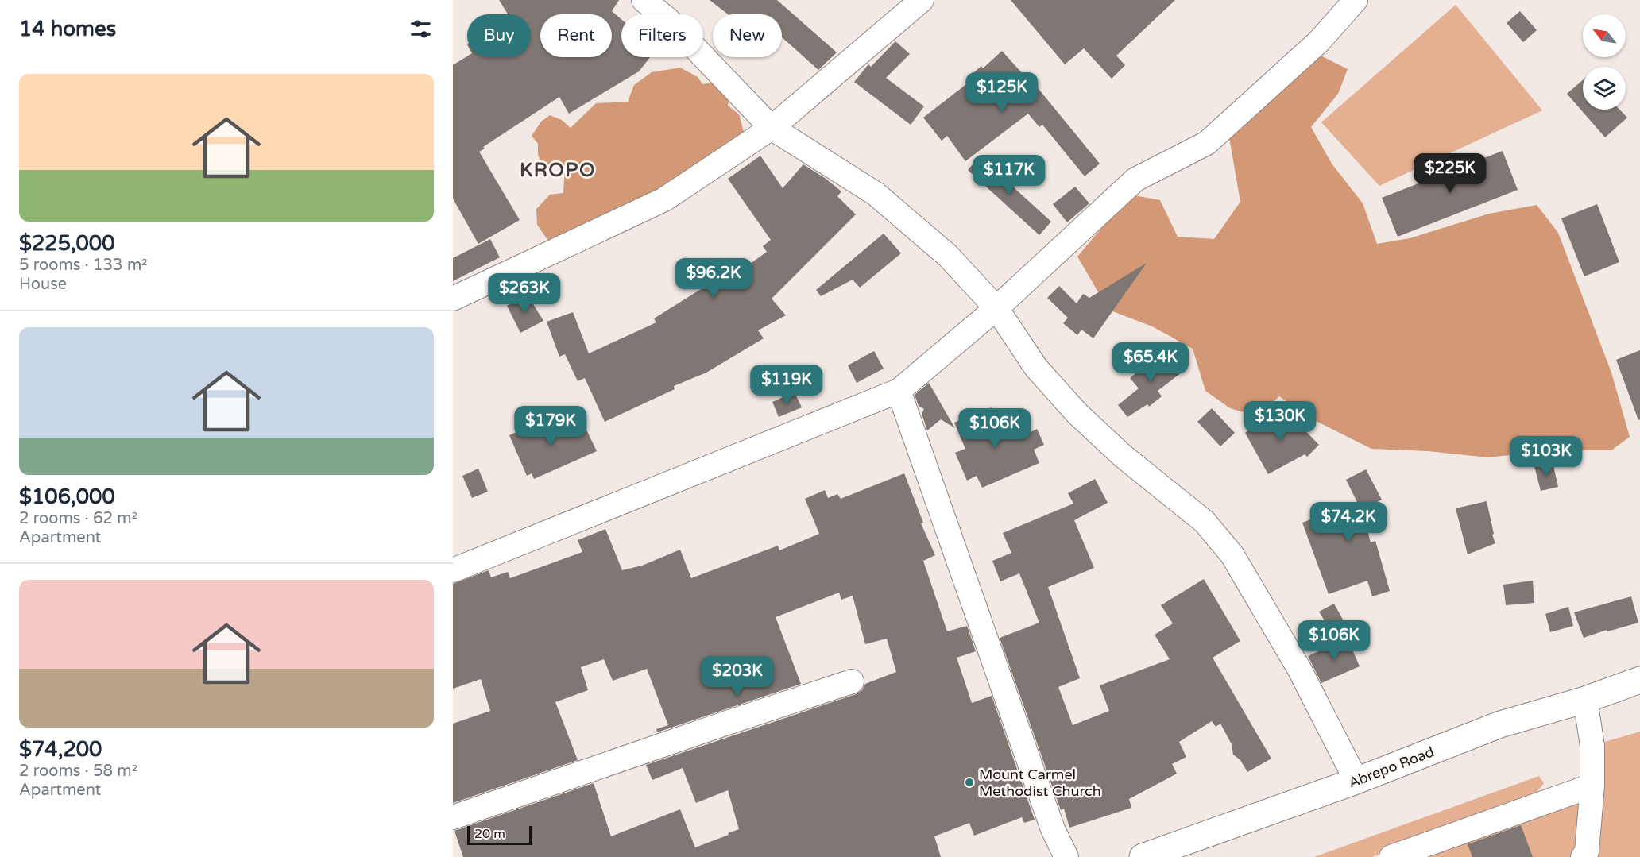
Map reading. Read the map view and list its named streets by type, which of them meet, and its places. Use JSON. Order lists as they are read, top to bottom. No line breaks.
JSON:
{"streets":{"main road":["Abrepo Road"]},"districts":["KROPO"],"places":["Mount Carmel Methodist Church"],"scale_bar":"20 m","north":"top left","page":{"heading":"14 homes","chip":["Buy","Rent","Filters","New"],"list":[{"name":"$225,000","note":"5 rooms · 133 m² · House"},{"name":"$106,000","note":"2 rooms · 62 m² · Apartment"},{"name":"$74,200","note":"2 rooms · 58 m² · Apartment"}],"price":["$125K","$225K","$117K","$96.2K","$263K","$65.4K","$119K","$130K","$179K","$106K","$103K","$74.2K","$106K","$203K"],"scale":"20 m"}}
